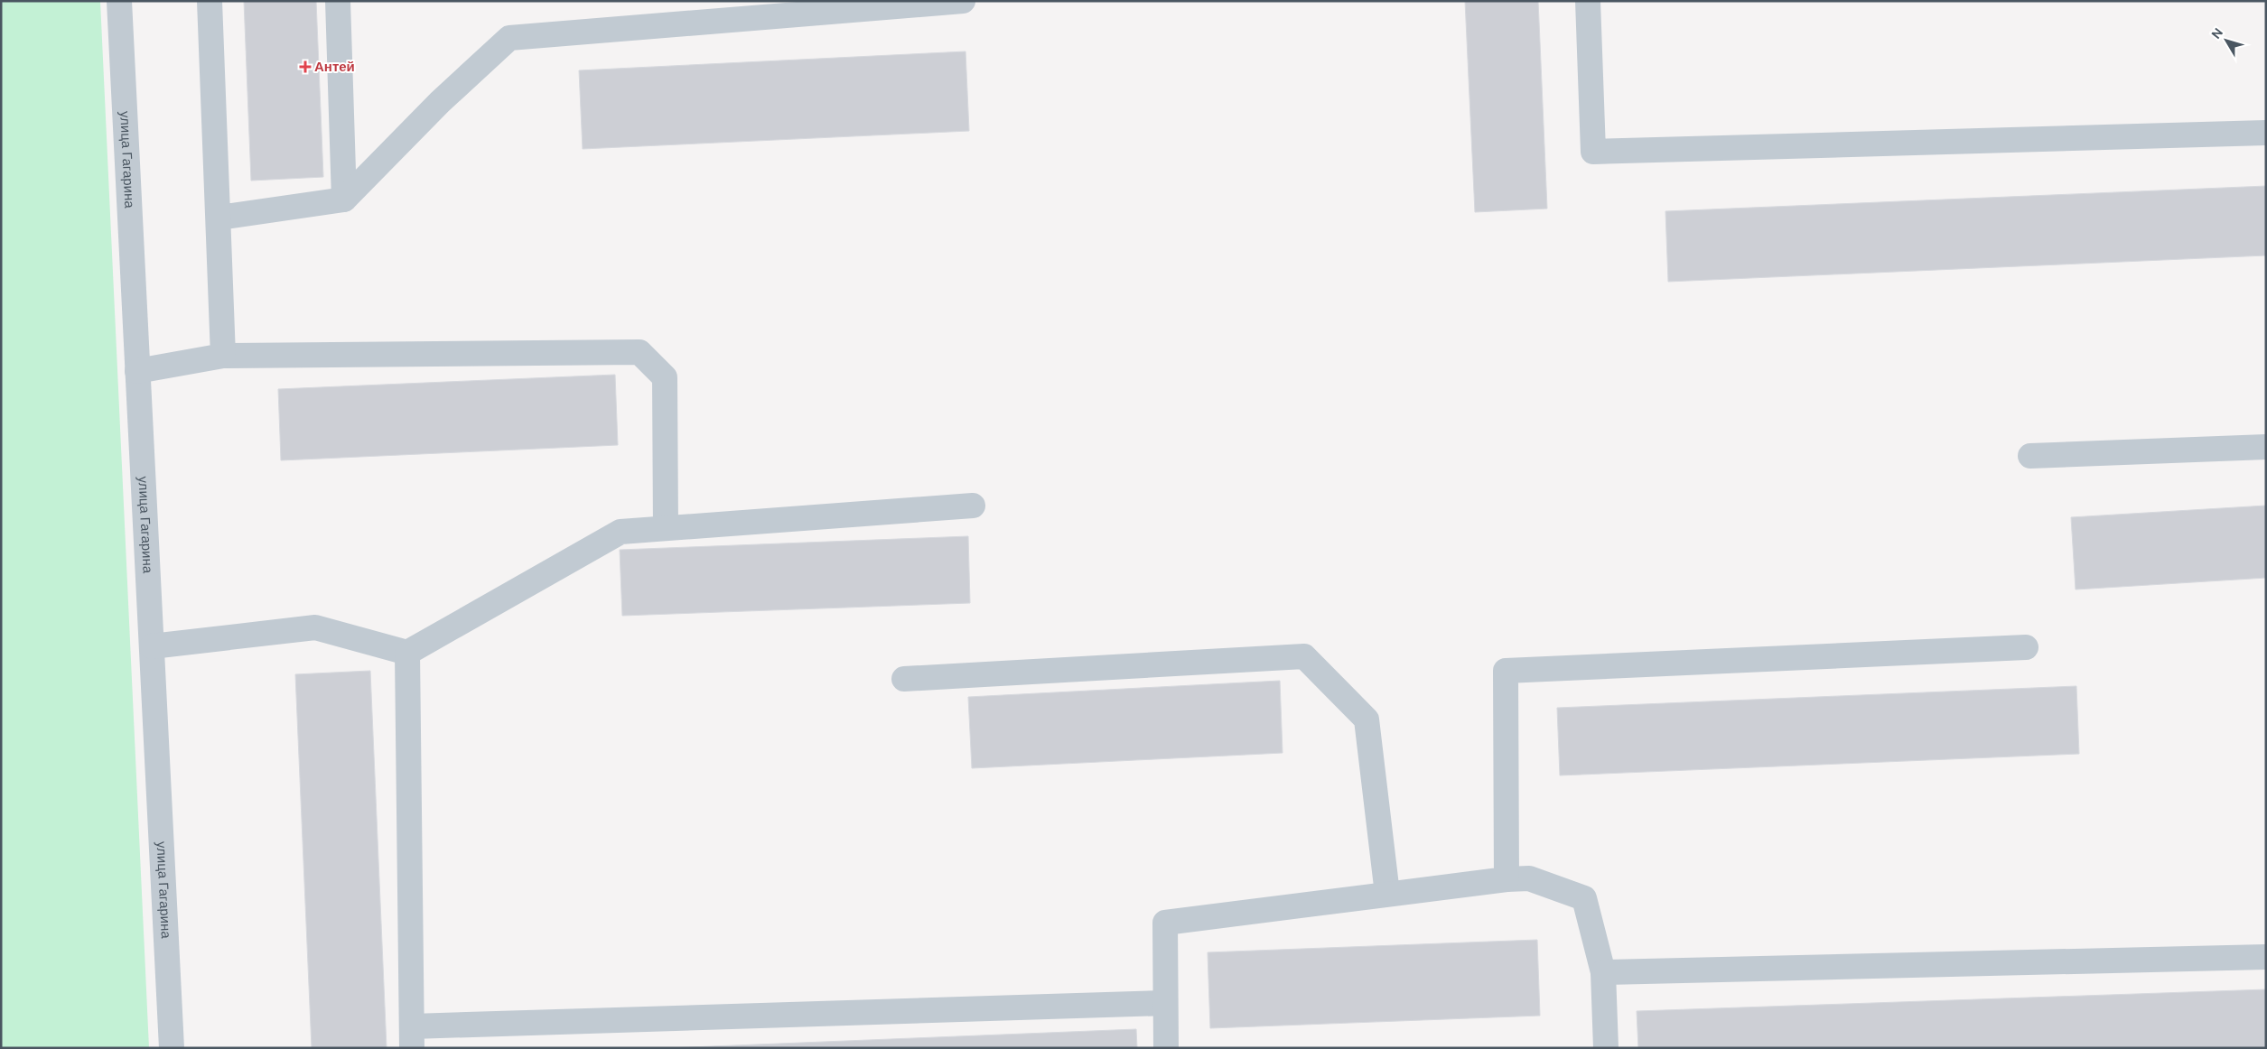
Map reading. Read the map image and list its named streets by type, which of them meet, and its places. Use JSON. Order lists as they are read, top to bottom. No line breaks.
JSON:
{"streets":{"street":["улица Гагарина"]},"places":{"health":["Антей"]},"north":"top left"}
